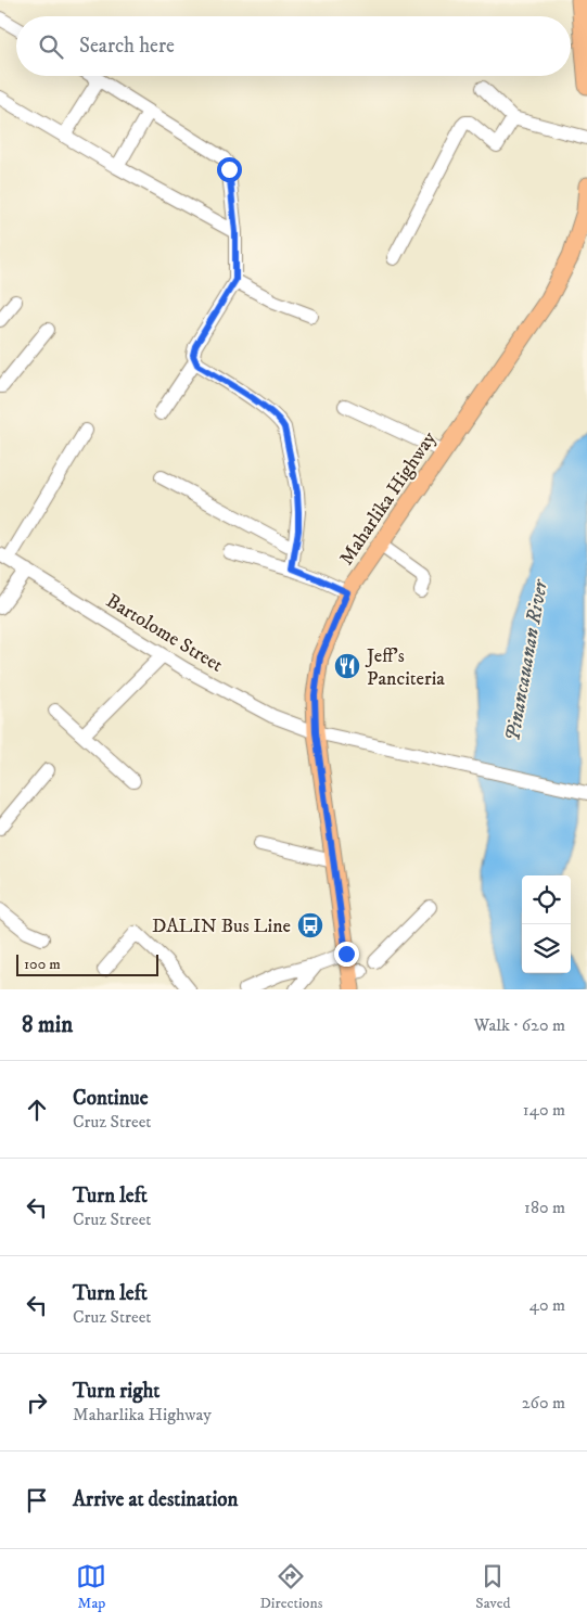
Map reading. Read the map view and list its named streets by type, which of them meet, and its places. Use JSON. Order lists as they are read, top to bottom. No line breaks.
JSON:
{"streets":{"main road":["Maharlika Highway"],"street":["Bartolome Street"]},"crossings":[["Maharlika Highway","Bartolome Street"]],"water":["Pinancauanan River"],"places":{"restaurant":["Jeff's Panciteria"],"bus stop":["DALIN Bus Line"]},"scale_bar":"100 m","page":{"search":"Search here","scale":"100 m","heading":["8 min","Walk · 620 m"],"list":[["Continue","Cruz Street","140 m"],["Turn left","Cruz Street","180 m"],["Turn left","Cruz Street","40 m"],["Turn right","Maharlika Highway","260 m"],"Arrive at destination"],"nav":["Map","Directions","Saved"]}}
